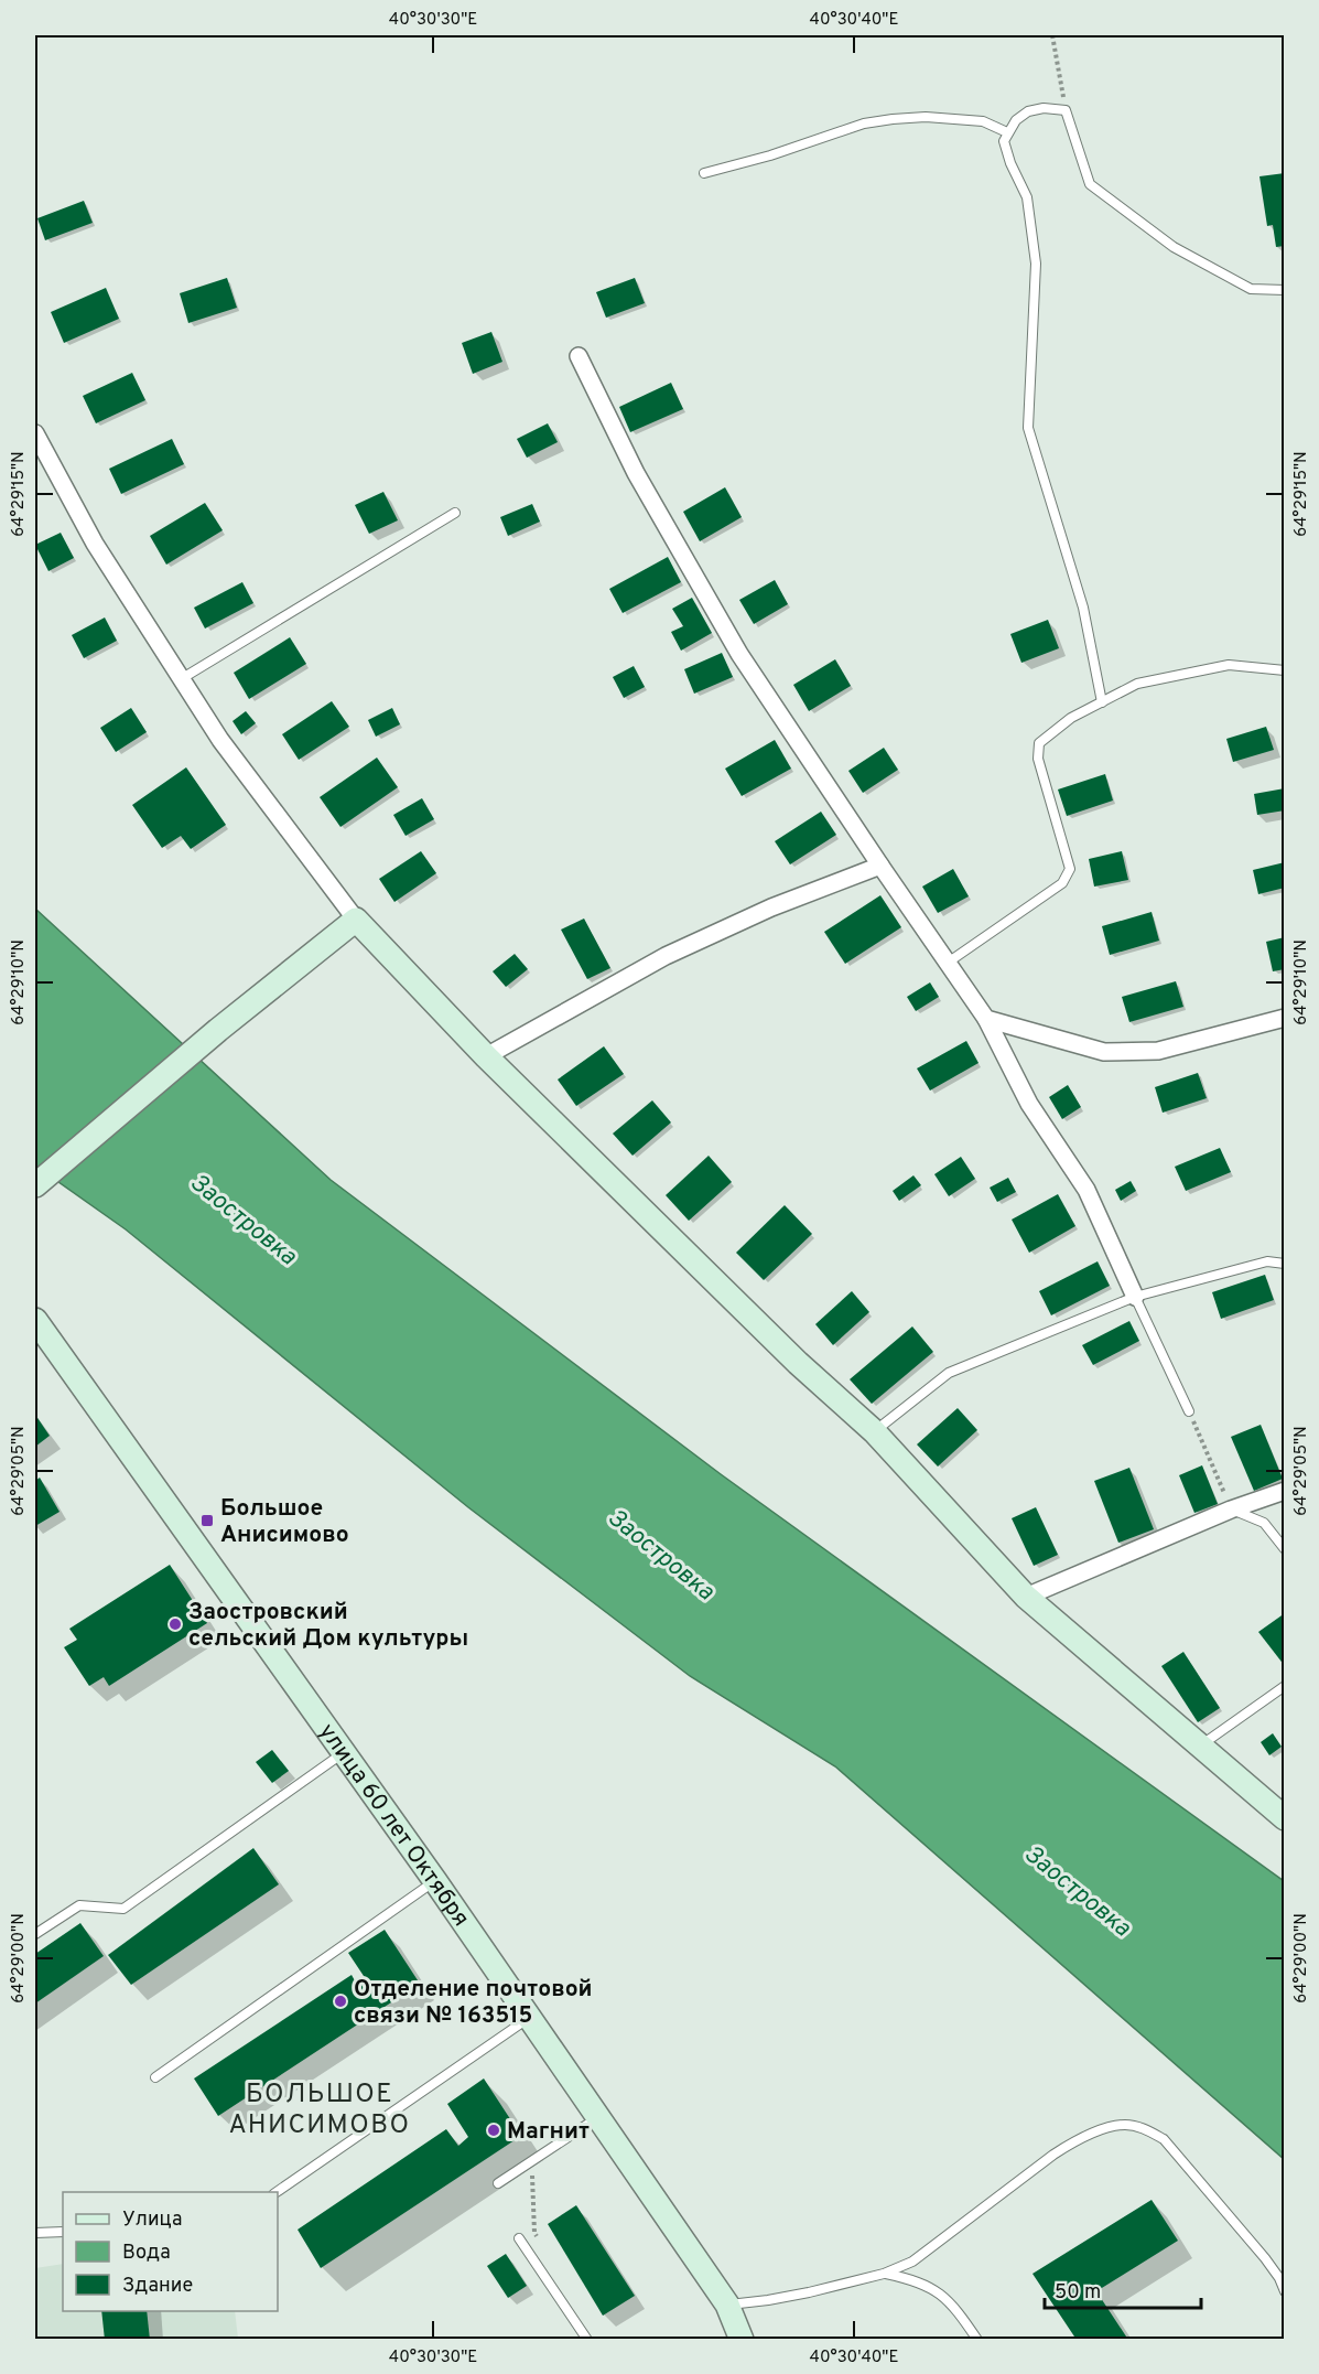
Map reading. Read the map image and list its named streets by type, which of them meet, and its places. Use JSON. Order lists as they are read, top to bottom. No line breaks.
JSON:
{"streets":{"street":["улица 60 лет Октября"]},"districts":["БОЛЬШОЕ АНИСИМОВО"],"water":["Заостровка"],"places":{"transit":["Большое Анисимово"],"other":["Заостровский сельский Дом культуры","Отделение почтовой связи № 163515","Магнит"]},"legend":["Улица","Вода","Здание"],"scale_bar":"50 m","coordinates":["40°30'30\"E","40°30'40\"E","64°29'15\"N","64°29'10\"N","64°29'05\"N","64°29'00\"N"]}
